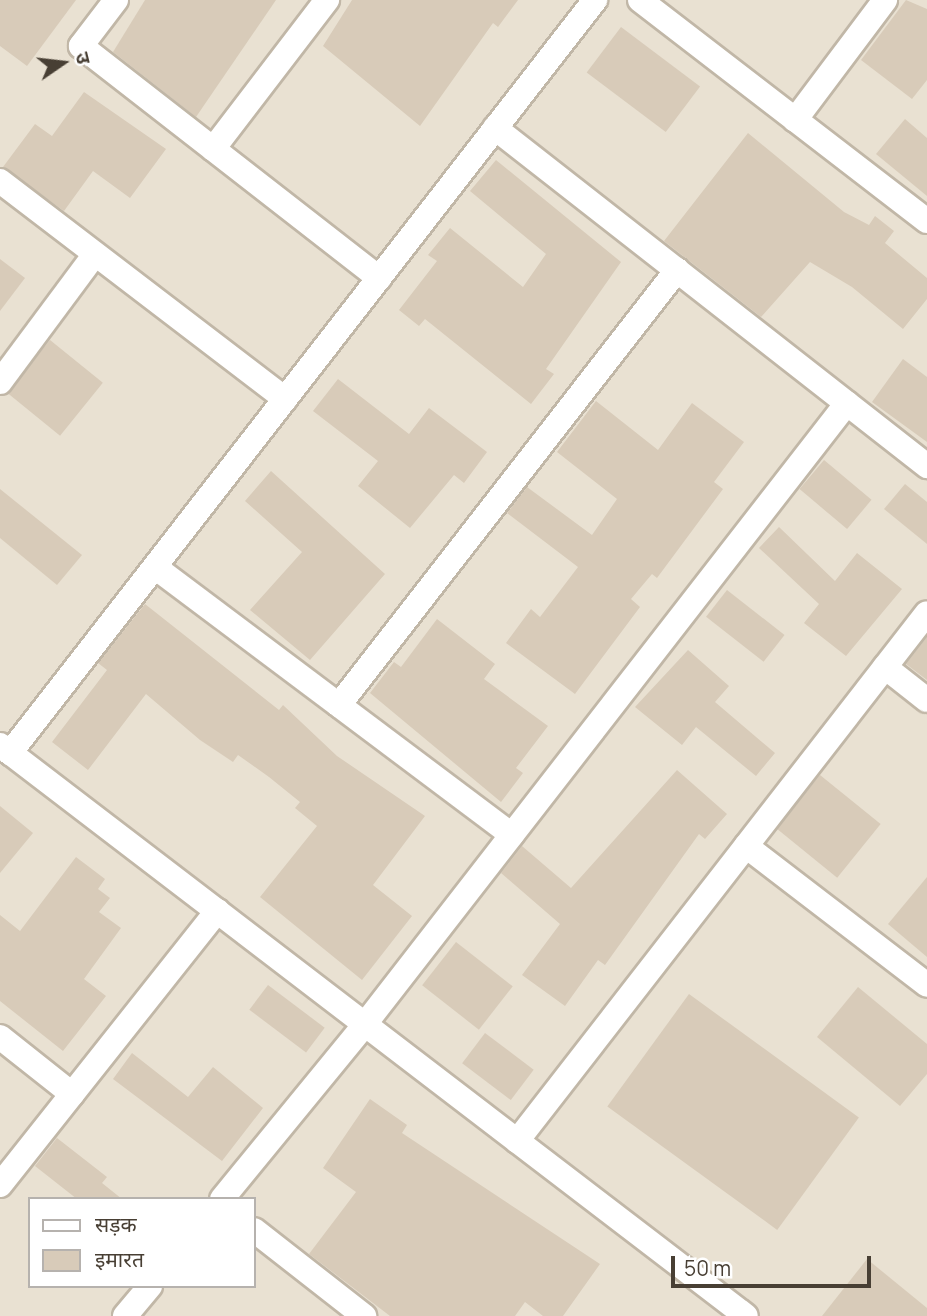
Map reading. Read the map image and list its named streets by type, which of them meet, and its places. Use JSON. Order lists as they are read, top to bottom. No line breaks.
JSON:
{"legend":["सड़क","इमारत"],"scale_bar":"50 m","north":"right"}
